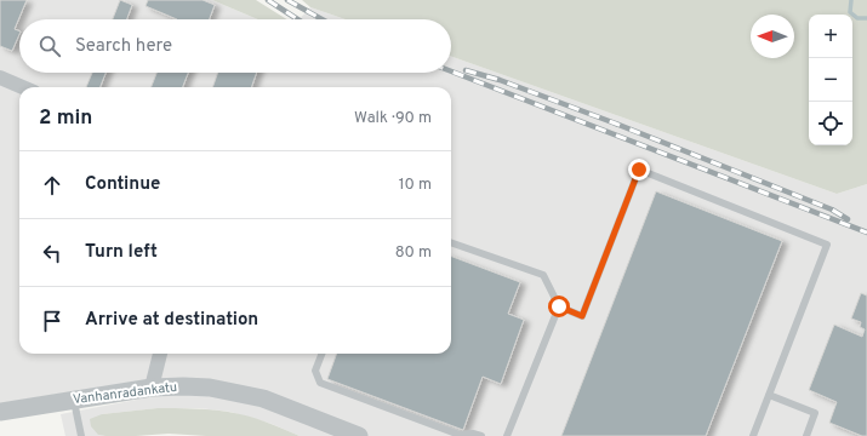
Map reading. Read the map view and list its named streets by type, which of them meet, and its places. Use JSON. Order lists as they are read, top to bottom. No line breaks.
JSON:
{"streets":{"street":["Vanhanradankatu"]},"north":"left","page":{"map_buttons":["+","−"],"search":"Search here","heading":["2 min","Walk · 90 m"],"list":[["Continue","10 m"],["Turn left","80 m"],"Arrive at destination"]}}
